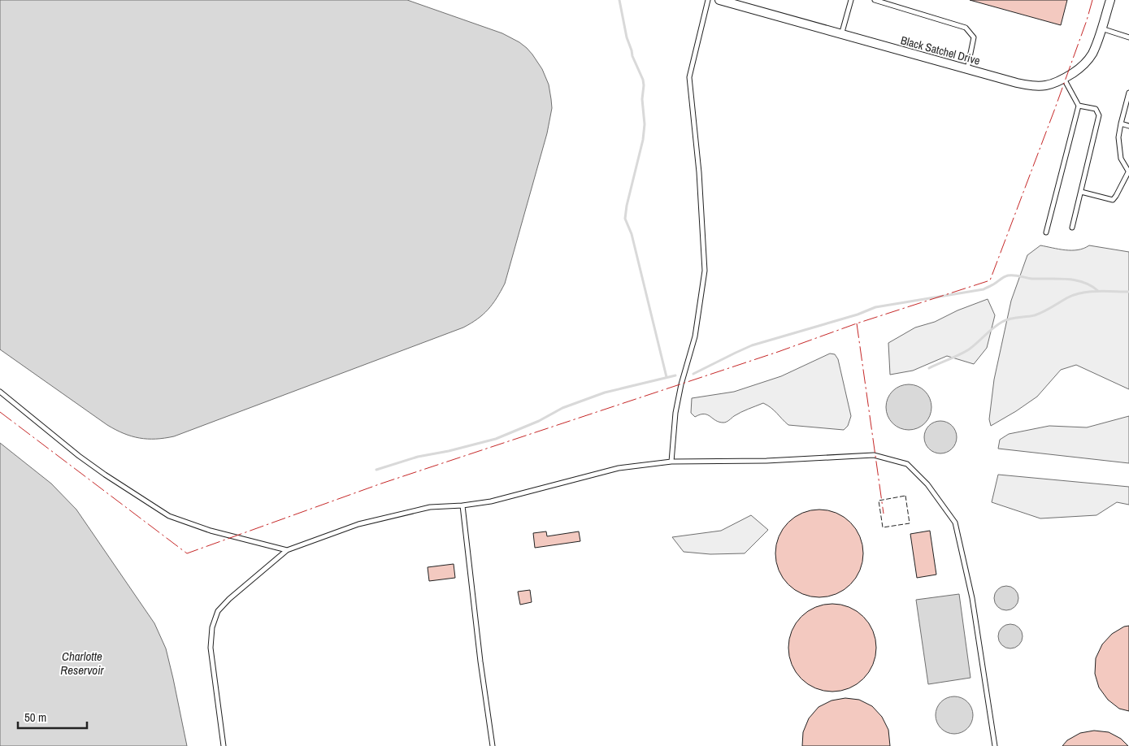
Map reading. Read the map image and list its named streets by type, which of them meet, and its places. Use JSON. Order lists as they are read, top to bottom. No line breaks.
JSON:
{"streets":{"street":["Black Satchel Drive"]},"water":["Charlotte Reservoir"],"scale_bar":"50 m"}
